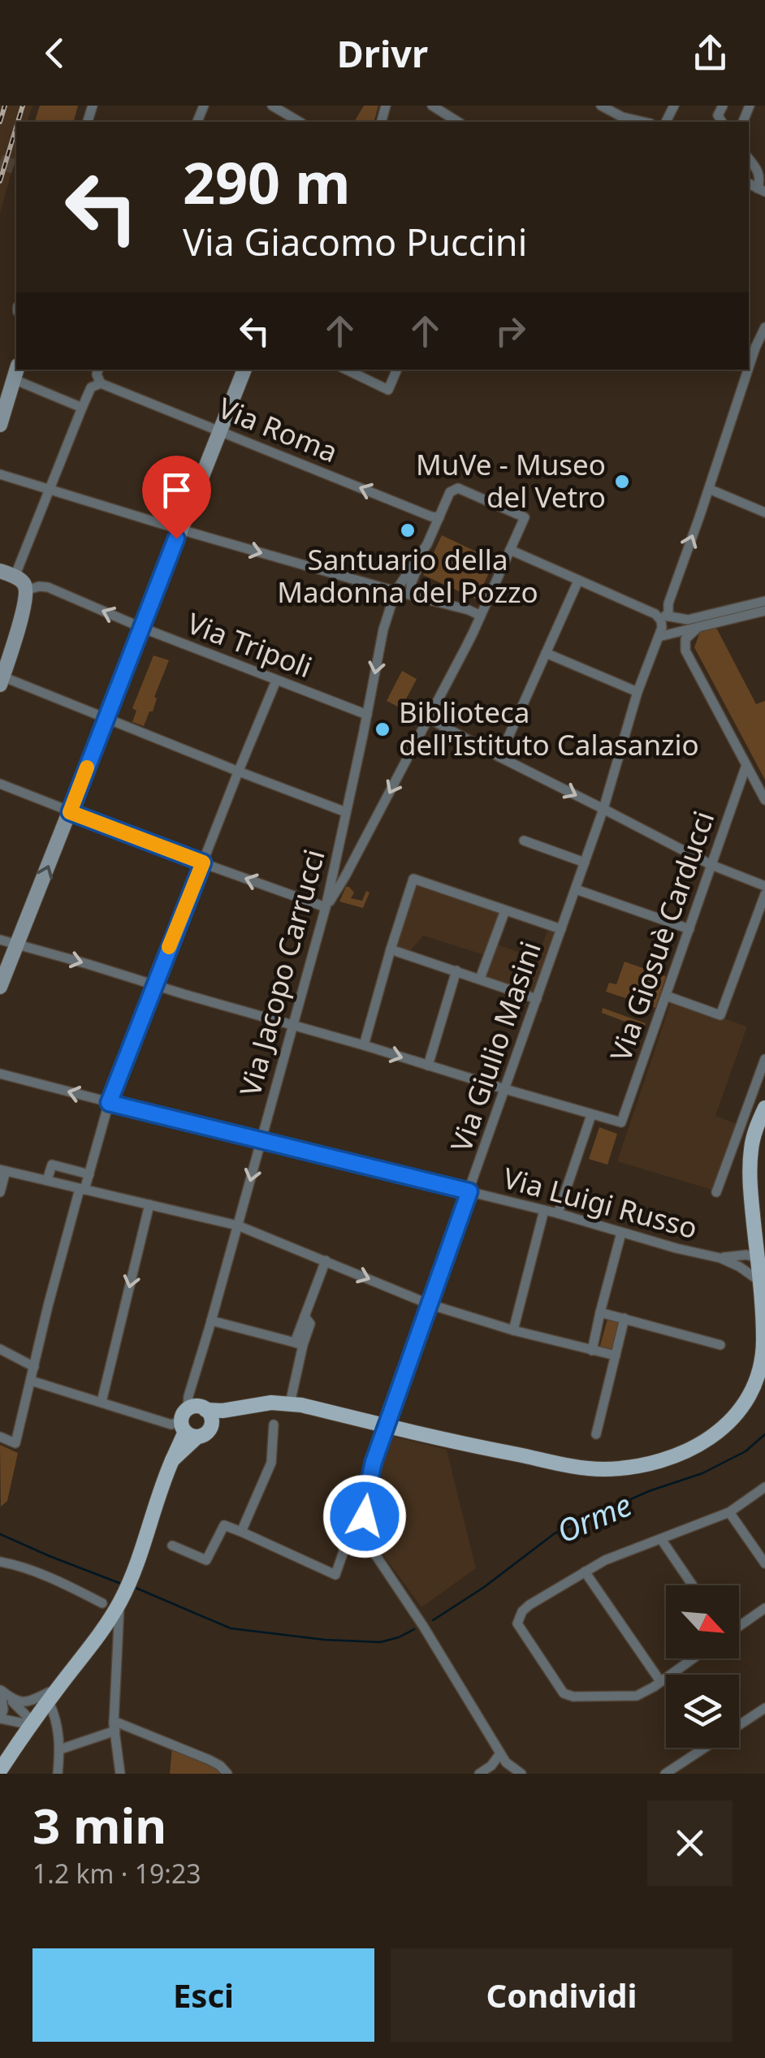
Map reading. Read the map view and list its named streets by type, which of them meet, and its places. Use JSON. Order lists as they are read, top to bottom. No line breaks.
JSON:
{"streets":{"street":["Via Roma","Via Tripoli","Via Giosuè Carducci","Via Jacopo Carrucci","Via Giulio Masini","Via Luigi Russo"]},"crossings":[["Via Tripoli","Via Jacopo Carrucci"],["Via Jacopo Carrucci","Via Luigi Russo"],["Via Giulio Masini","Via Luigi Russo"]],"one_way":["Via Roma"],"water":["Orme"],"places":["MuVe - Museo del Vetro","Santuario della Madonna del Pozzo","Biblioteca dell'Istituto Calasanzio"],"north":"bottom right","page":{"header":"Drivr","turn":["290 m","Via Giacomo Puccini"],"heading":["3 min","1.2 km · 19:23"],"buttons":["Esci","Condividi"]}}
